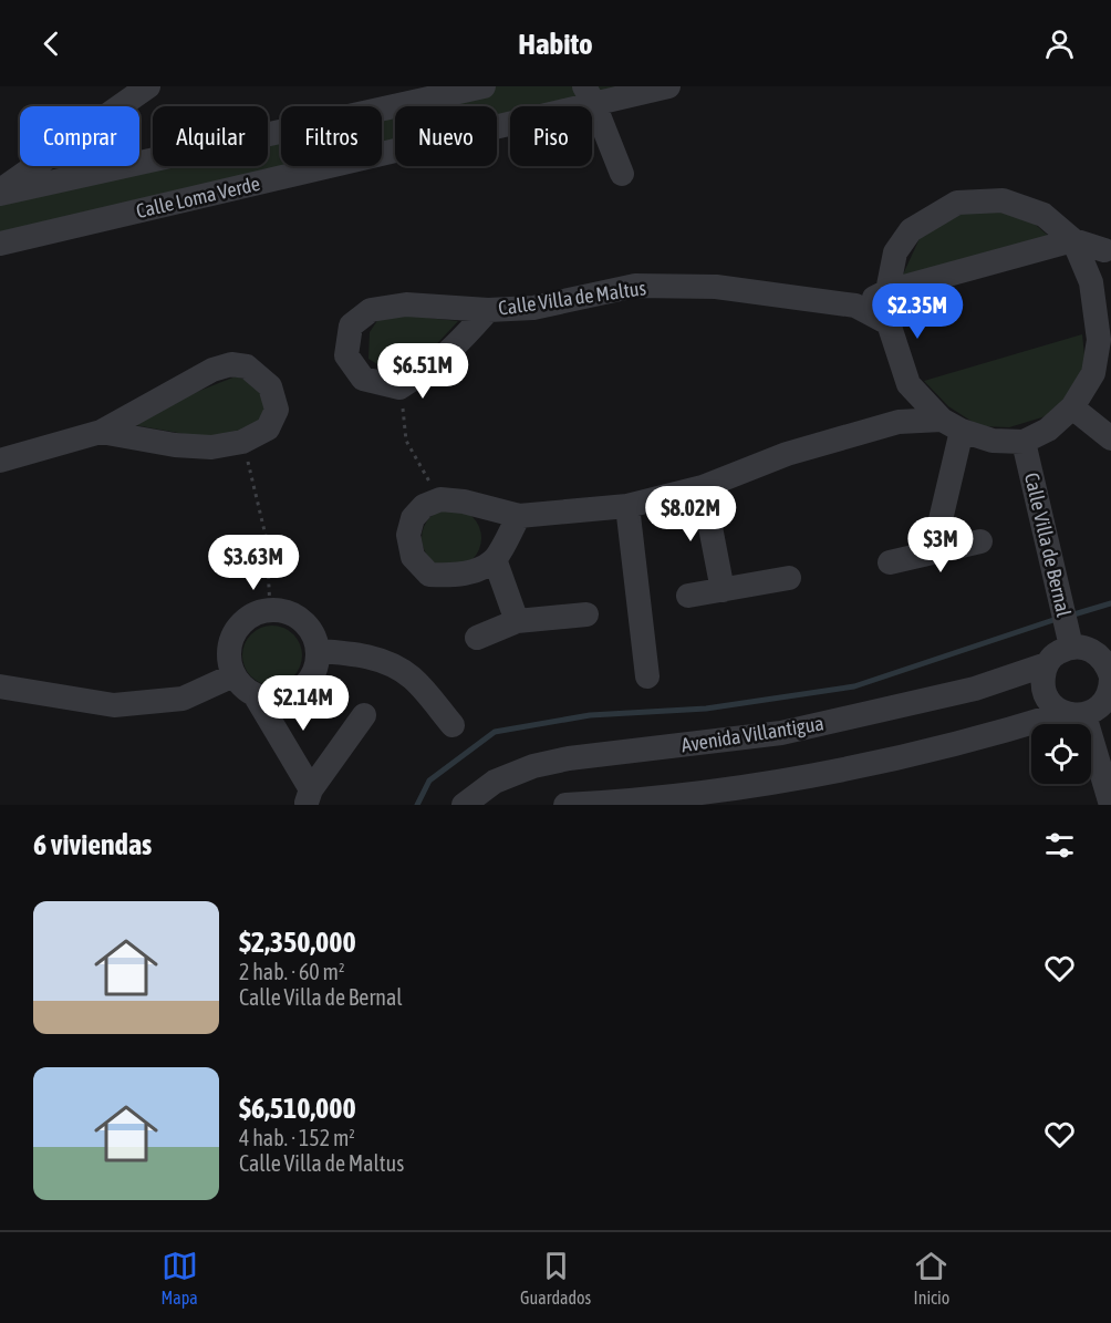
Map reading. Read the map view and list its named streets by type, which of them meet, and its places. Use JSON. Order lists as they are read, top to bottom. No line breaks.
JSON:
{"streets":{"street":["Calle Loma Verde","Calle Villa de Maltus","Calle Villa de Bernal","Avenida Villantigua"]},"crossings":[["Calle Villa de Maltus","Calle Villa de Bernal"],["Calle Villa de Bernal","Avenida Villantigua"]],"page":{"header":"Habito","chip":["Comprar","Alquilar","Filtros","Nuevo","Piso"],"price":["$2.35M","$6.51M","$8.02M","$3M","$3.63M","$2.14M"],"heading":"6 viviendas","list":[{"name":"$2,350,000","note":"2 hab. · 60 m² · Calle Villa de Bernal"},{"name":"$6,510,000","note":"4 hab. · 152 m² · Calle Villa de Maltus"}],"tabs":["Mapa","Guardados","Inicio"]}}
